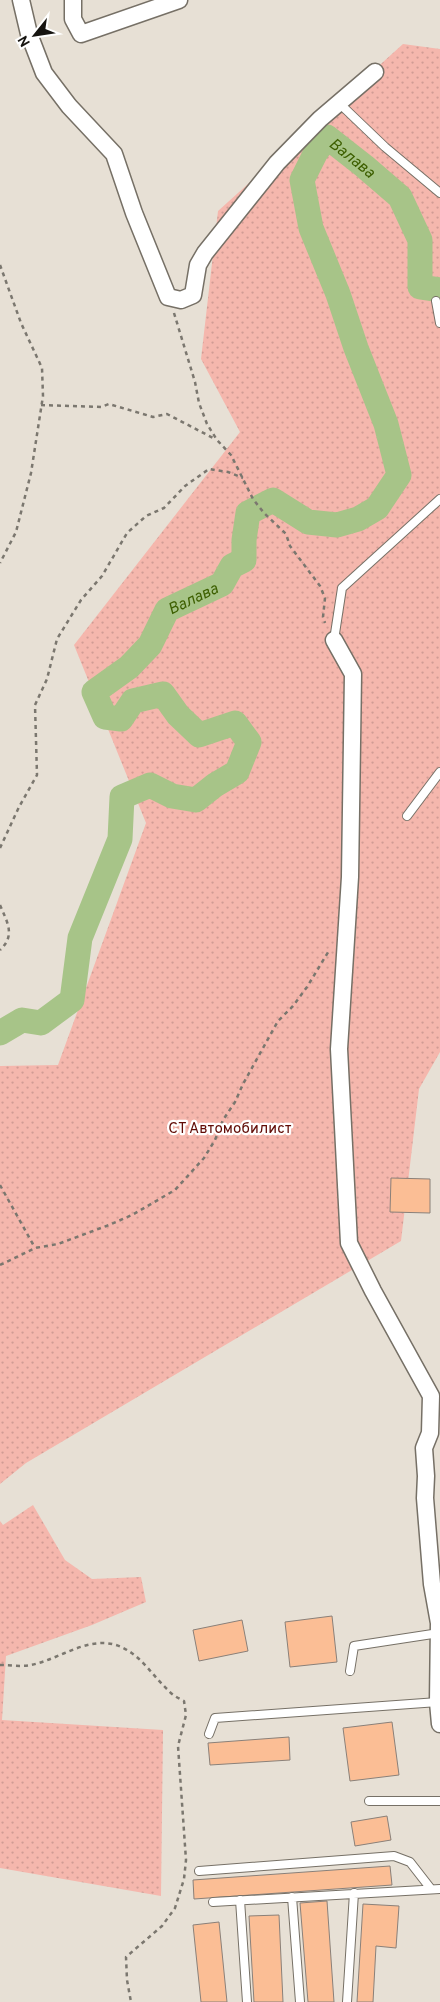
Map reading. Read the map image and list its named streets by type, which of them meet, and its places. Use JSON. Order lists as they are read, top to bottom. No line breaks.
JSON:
{"water":["Валава"],"parks":["СТ Автомобилист"],"north":"bottom left"}
